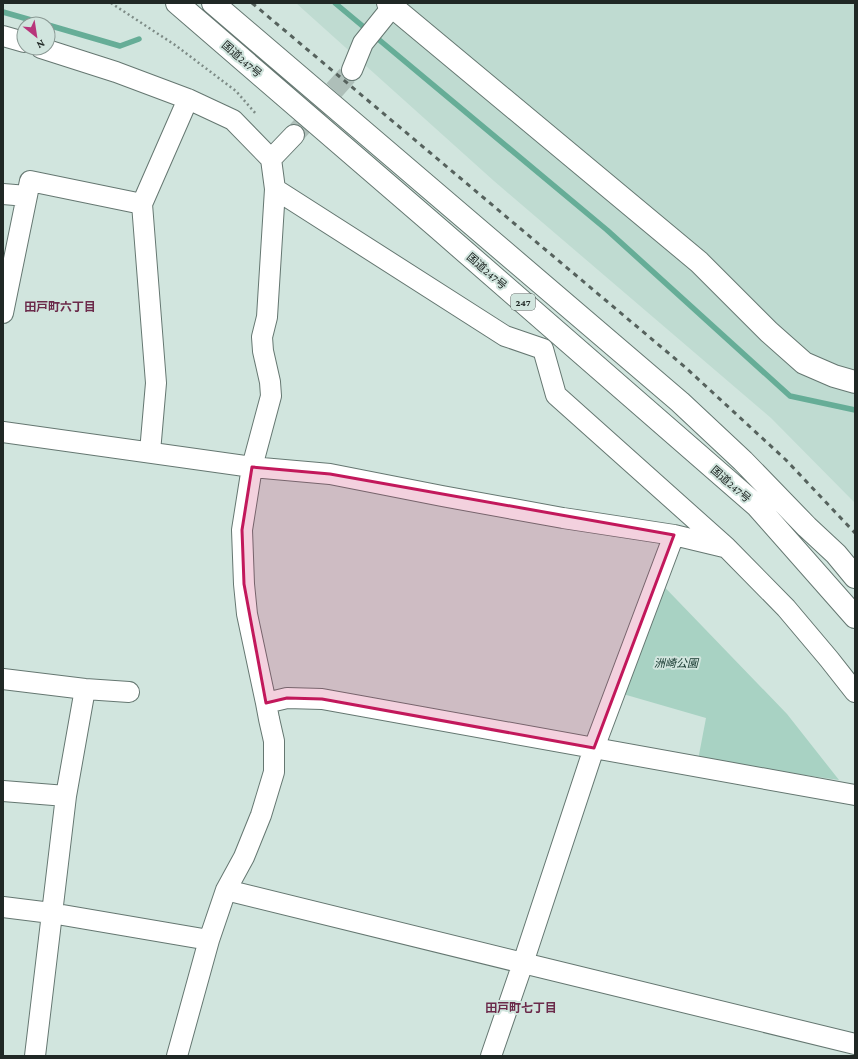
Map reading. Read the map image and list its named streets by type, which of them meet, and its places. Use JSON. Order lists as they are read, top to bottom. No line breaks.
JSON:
{"streets":{"main road":["国道247号","247"]},"districts":["田戸町六丁目","田戸町七丁目"],"parks":["洲崎公園"],"north":"bottom right"}
